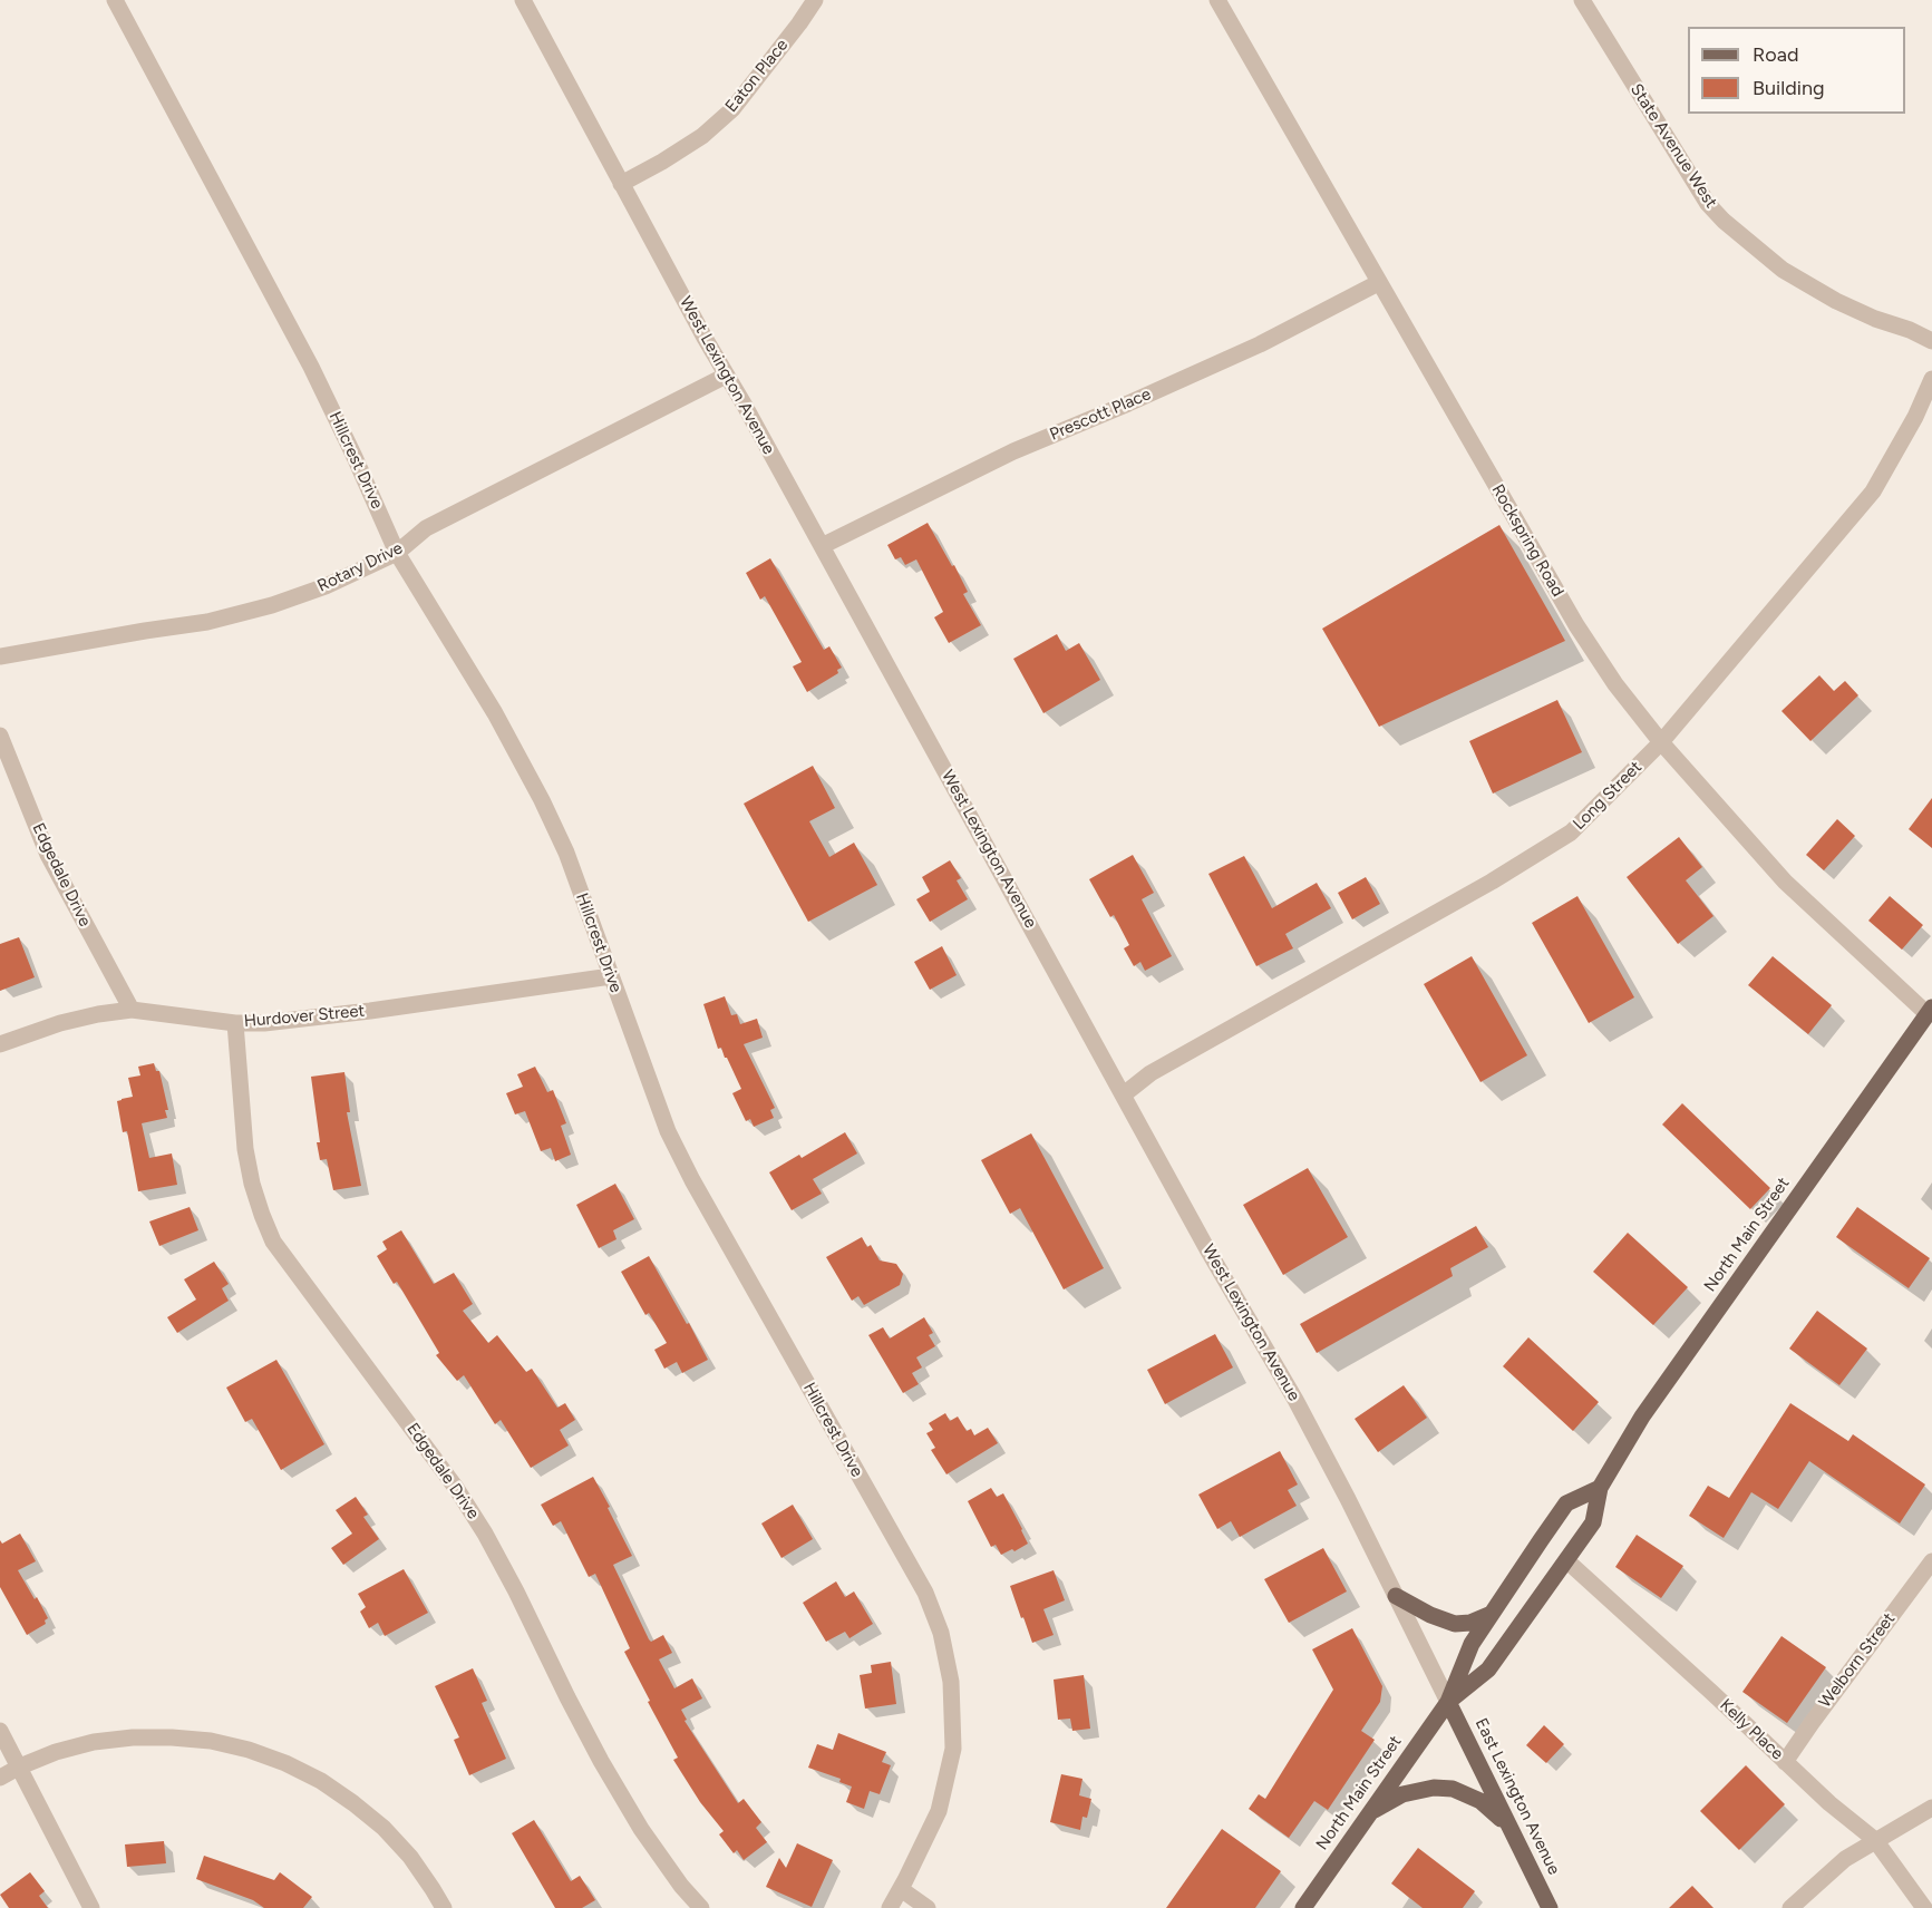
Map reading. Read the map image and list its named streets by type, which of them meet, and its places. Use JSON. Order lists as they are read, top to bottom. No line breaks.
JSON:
{"streets":{"main road":["North Main Street","East Lexington Avenue"],"street":["Eaton Place","State Avenue West","West Lexington Avenue","Prescott Place","Hillcrest Drive","Rockspring Road","Rotary Drive","Long Street","Edgedale Drive","Hurdover Street","Welborn Street","Kelly Place"]},"crossings":[["Eaton Place","West Lexington Avenue"],["West Lexington Avenue","Prescott Place"],["West Lexington Avenue","Rotary Drive"],["West Lexington Avenue","Long Street"],["West Lexington Avenue","North Main Street"],["West Lexington Avenue","East Lexington Avenue"],["Prescott Place","Rockspring Road"],["Hillcrest Drive","Rotary Drive"],["Hillcrest Drive","Hurdover Street"],["Rockspring Road","Long Street"],["Rockspring Road","North Main Street"],["Edgedale Drive","Hurdover Street"],["North Main Street","Kelly Place"],["North Main Street","East Lexington Avenue"],["Welborn Street","Kelly Place"]],"legend":["Road","Building"]}
